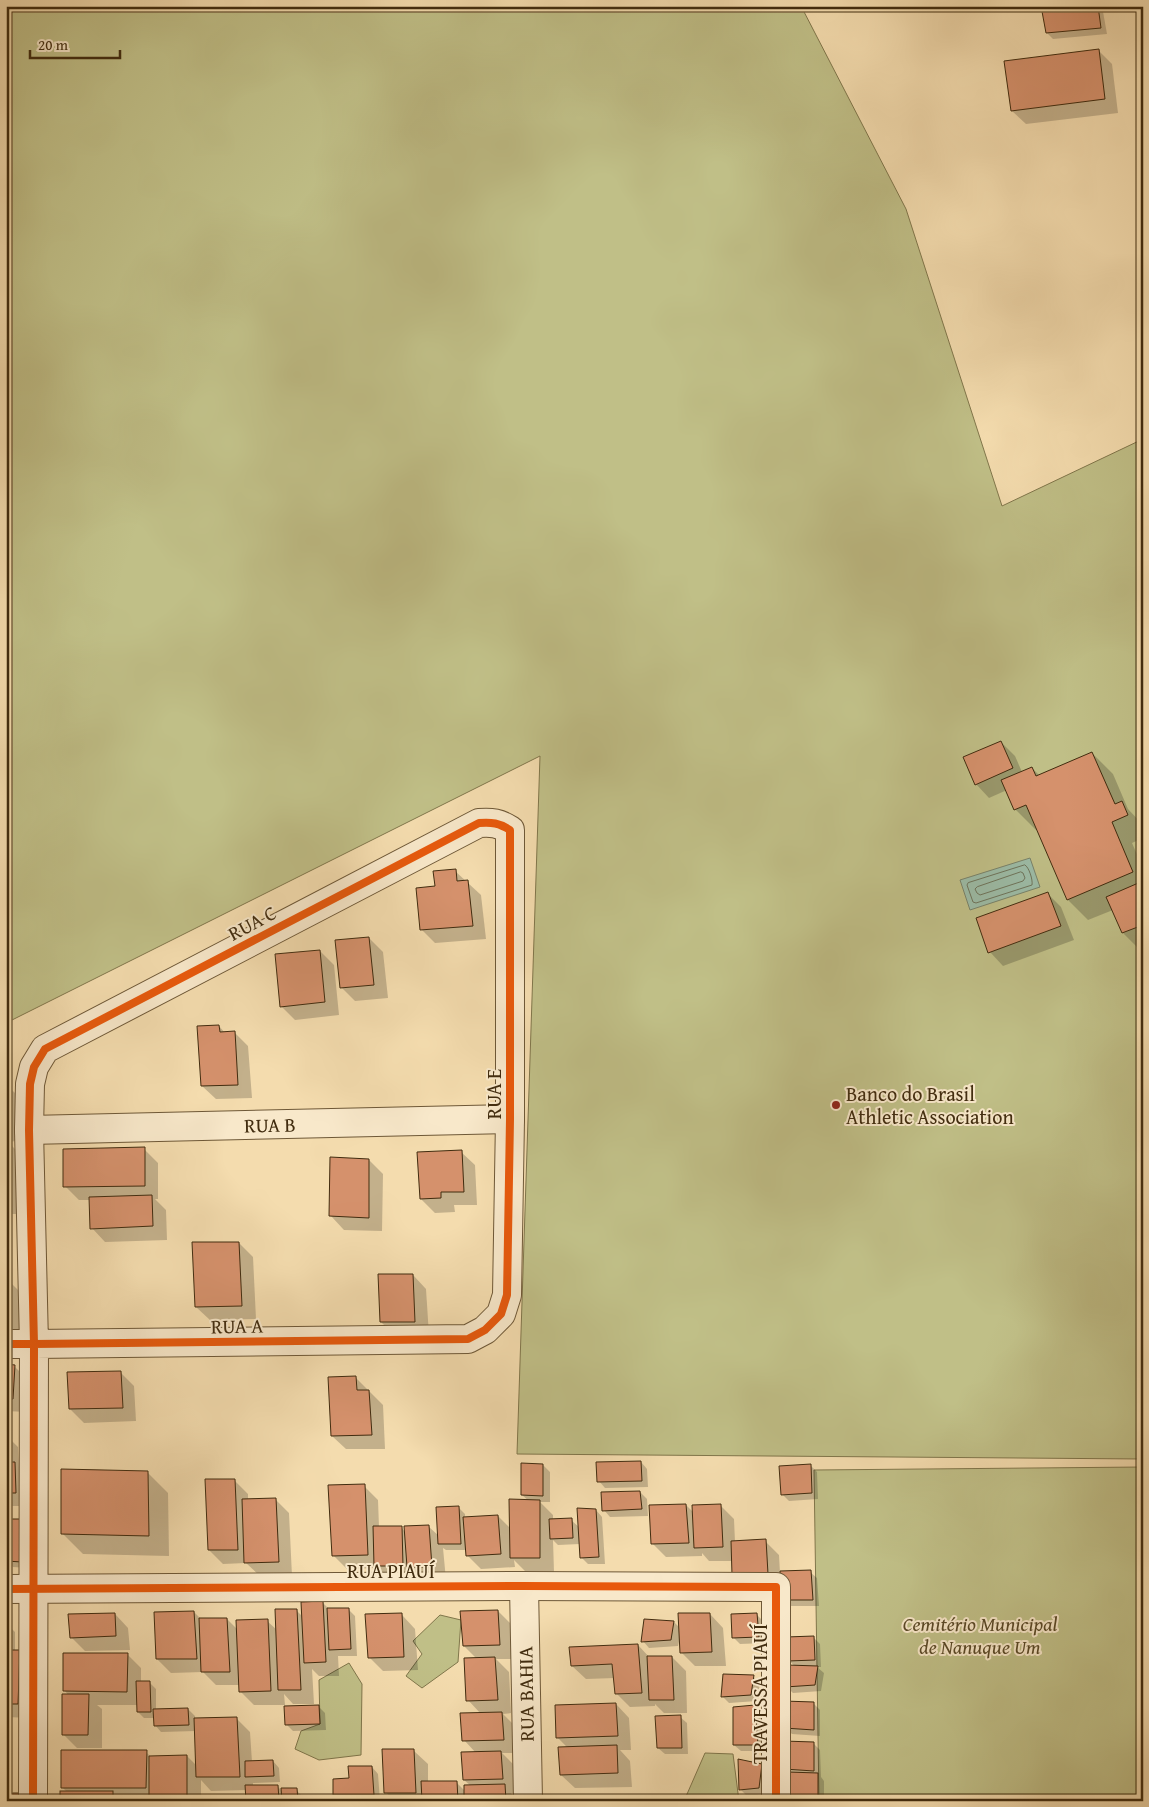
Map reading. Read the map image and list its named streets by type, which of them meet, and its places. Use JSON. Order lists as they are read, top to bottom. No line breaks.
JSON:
{"streets":{"street":["RUA C","RUA E","RUA B","RUA A","RUA PIAUÍ","RUA BAHIA","TRAVESSA PIAUÍ"]},"crossings":[["RUA C","RUA E"],["RUA C","RUA B"],["RUA C","RUA A"],["RUA C","RUA PIAUÍ"],["RUA E","RUA B"],["RUA E","RUA A"],["RUA PIAUÍ","RUA BAHIA"],["RUA PIAUÍ","TRAVESSA PIAUÍ"]],"parks":["Cemitério Municipal de Nanuque Um"],"places":["Banco do Brasil Athletic Association"],"scale_bar":"20 m"}
